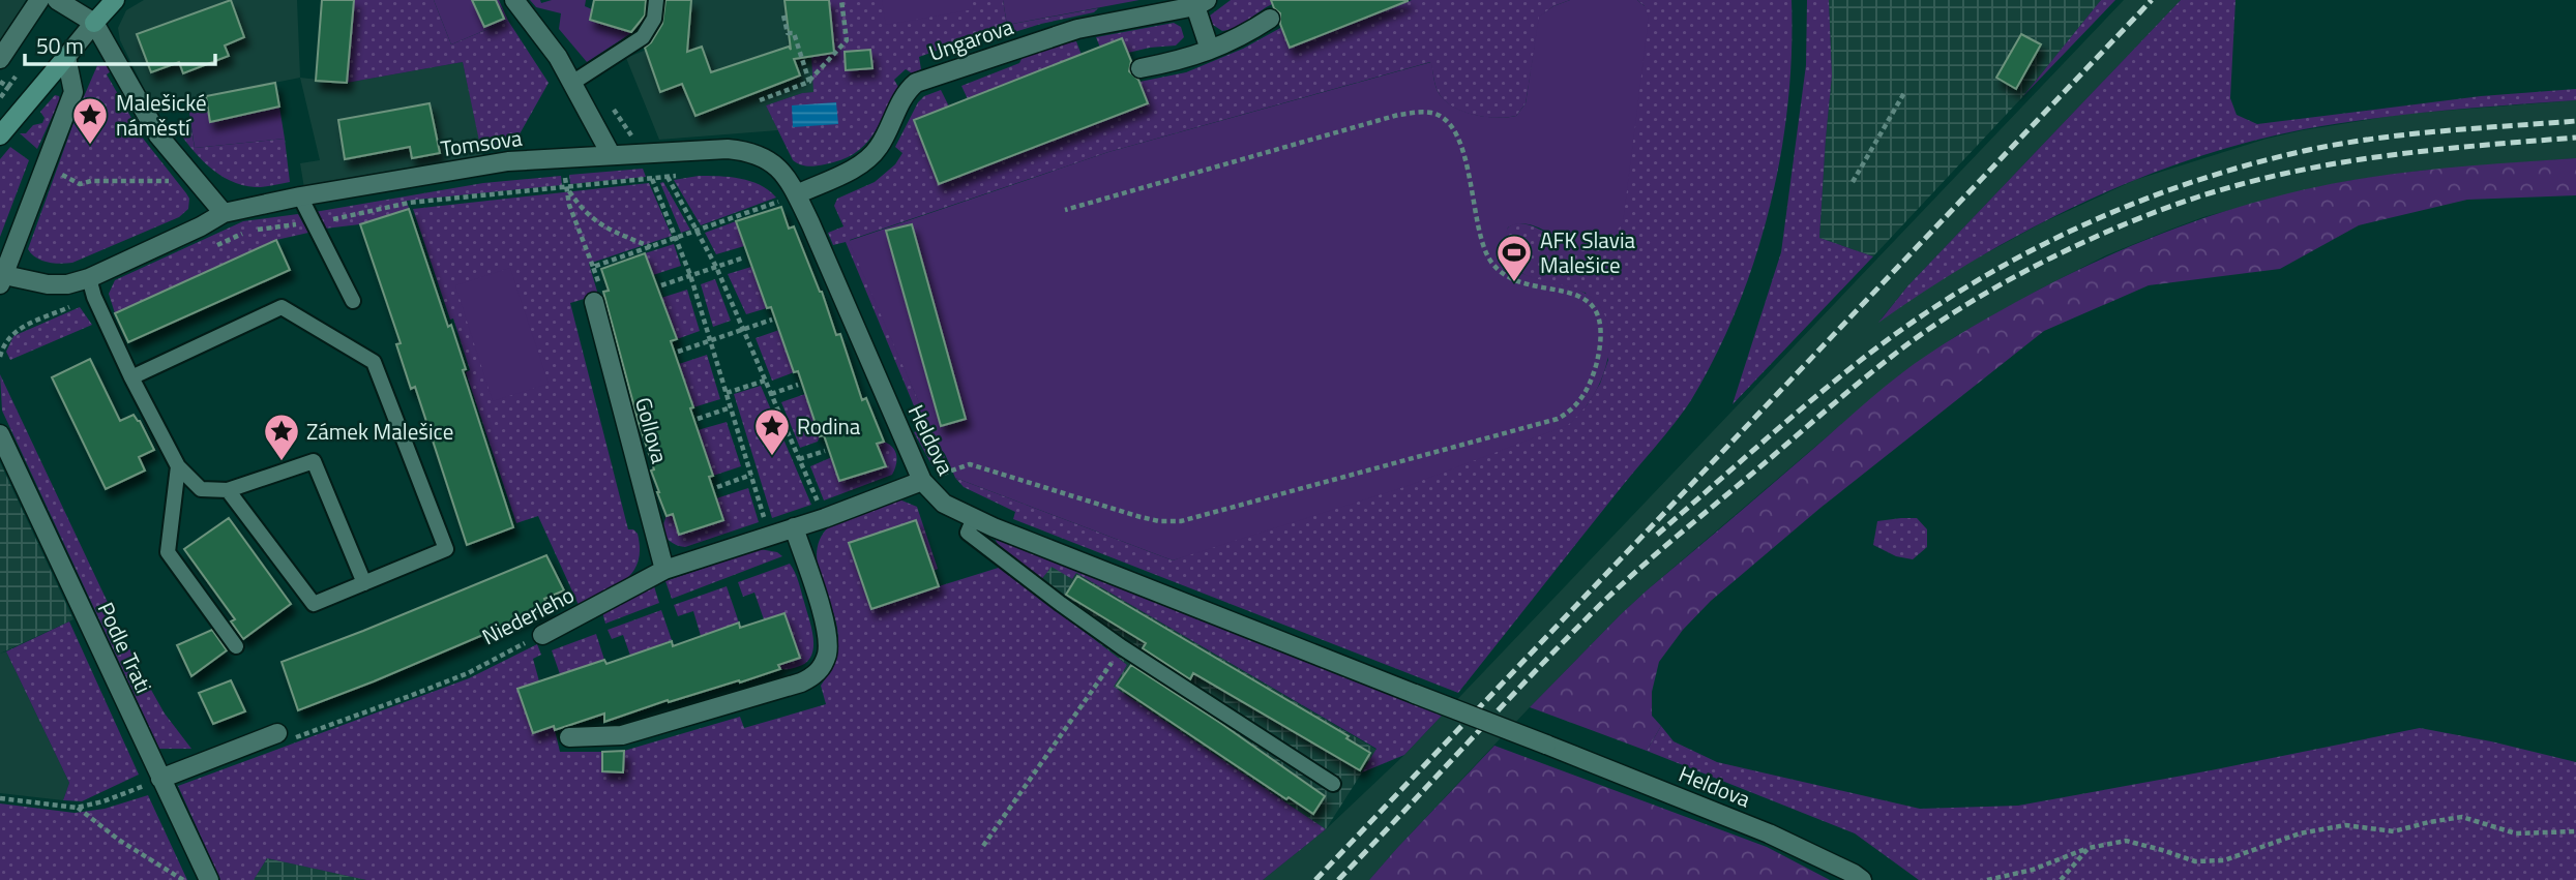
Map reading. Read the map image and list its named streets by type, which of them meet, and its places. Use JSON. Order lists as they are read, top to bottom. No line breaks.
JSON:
{"streets":{"street":["Ungarova","Tomsova","Gollova","Heldova","Niederleho","Podle Trati"]},"crossings":[["Ungarova","Heldova"],["Tomsova","Heldova"],["Gollova","Niederleho"],["Heldova","Niederleho"]],"places":{"place":["Malešické náměstí","Rodina","Zámek Malešice"],"sports":["AFK Slavia Malešice"]},"scale_bar":"50 m"}
